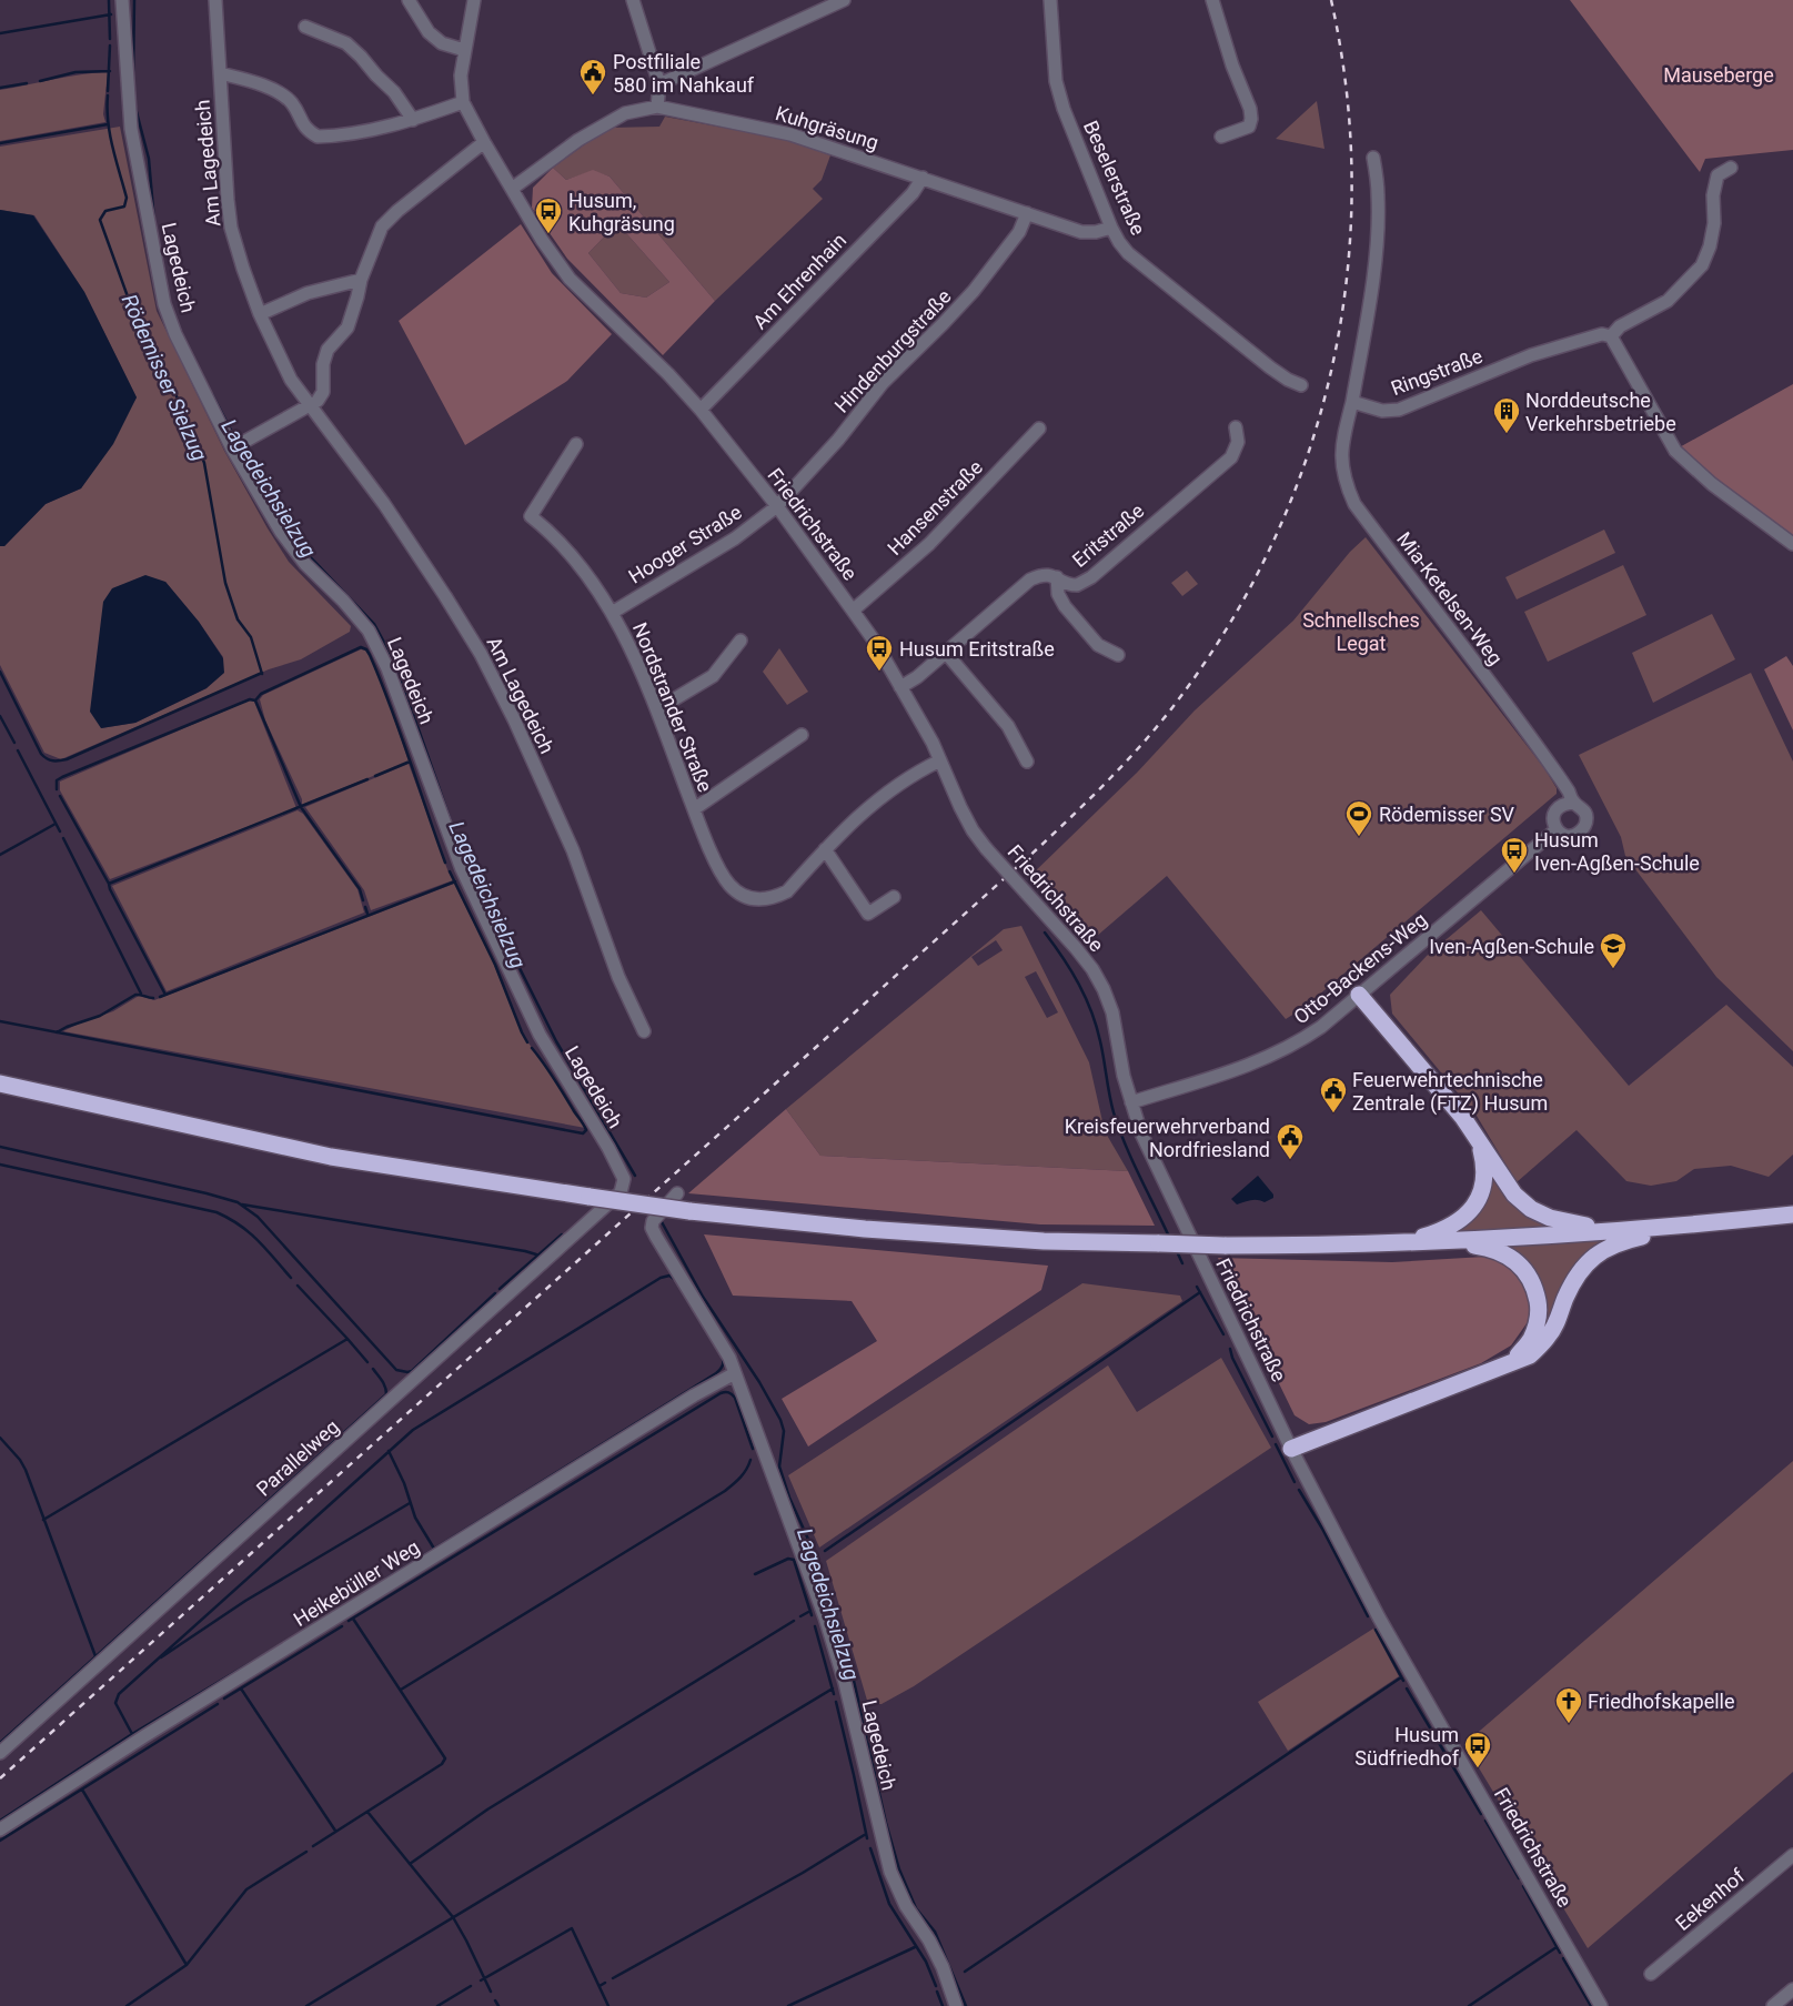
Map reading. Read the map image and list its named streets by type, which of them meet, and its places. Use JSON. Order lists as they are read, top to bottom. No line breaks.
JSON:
{"streets":{"street":["Kuhgräsung","Am Lagedeich","Beselerstraße","Lagedeich","Am Ehrenhain","Hindenburgstraße","Ringstraße","Hansenstraße","Friedrichstraße","Eritstraße","Hooger Straße","Mia-Ketelsen-Weg","Nordstrander Straße","Otto-Backens-Weg","Parallelweg","Heikebüller Weg","Eekenhof"]},"crossings":[["Kuhgräsung","Beselerstraße"],["Kuhgräsung","Am Ehrenhain"],["Kuhgräsung","Hindenburgstraße"],["Kuhgräsung","Friedrichstraße"],["Lagedeich","Parallelweg"],["Lagedeich","Heikebüller Weg"],["Am Ehrenhain","Friedrichstraße"],["Hindenburgstraße","Friedrichstraße"],["Hindenburgstraße","Hooger Straße"],["Ringstraße","Mia-Ketelsen-Weg"],["Hansenstraße","Friedrichstraße"],["Friedrichstraße","Eritstraße"],["Friedrichstraße","Hooger Straße"],["Friedrichstraße","Otto-Backens-Weg"],["Hooger Straße","Nordstrander Straße"],["Mia-Ketelsen-Weg","Otto-Backens-Weg"]],"water":["Rödemisser Sielzug","Lagedeichsielzug"],"parks":["Mauseberge","Schnellsches Legat"],"places":{"public building":["Postfiliale 580 im Nahkauf","Feuerwehrtechnische Zentrale (FTZ) Husum","Kreisfeuerwehrverband Nordfriesland"],"bus stop":["Husum, Kuhgräsung","Husum Eritstraße","Husum Iven-Agßen-Schule","Husum Südfriedhof"],"building":["Norddeutsche Verkehrsbetriebe"],"sports":["Rödemisser SV"],"school or university":["Iven-Agßen-Schule"],"church":["Friedhofskapelle"]}}
